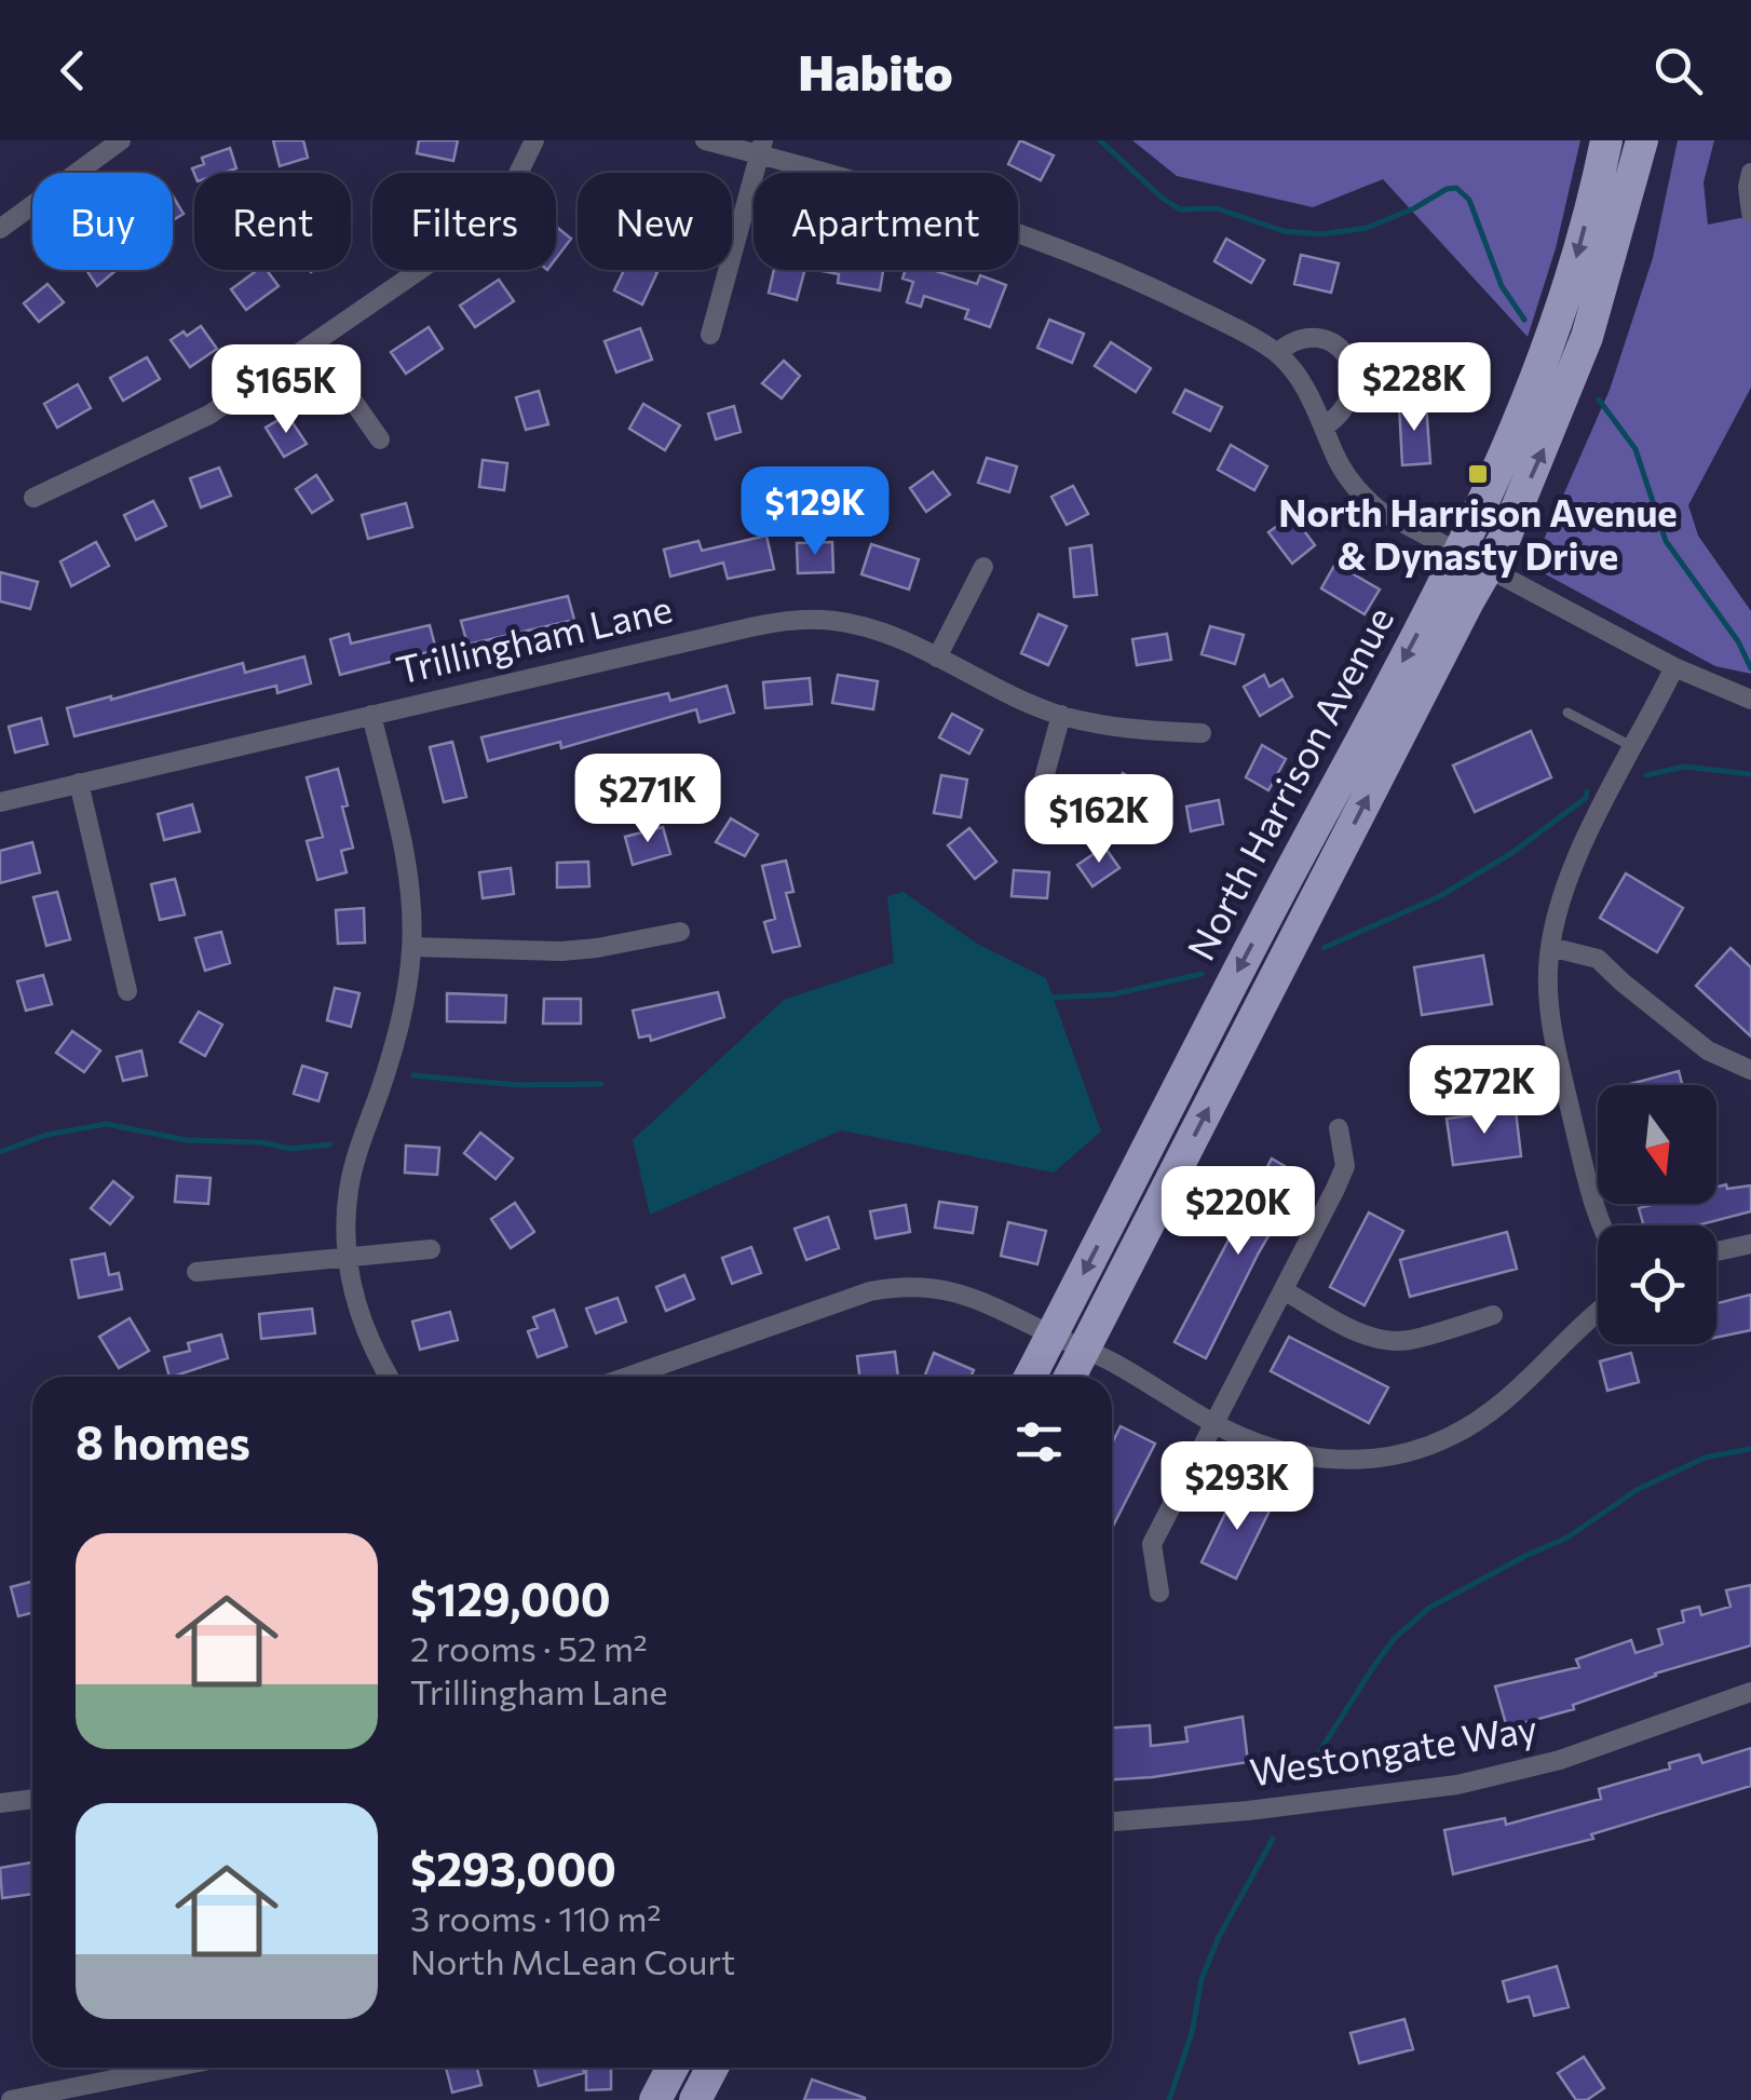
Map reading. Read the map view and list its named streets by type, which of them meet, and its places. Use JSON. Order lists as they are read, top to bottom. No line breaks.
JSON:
{"streets":{"main road":["North Harrison Avenue"],"street":["Trillingham Lane","Westongate Way"]},"places":{"transit":["North Harrison Avenue & Dynasty Drive"]},"north":"bottom","page":{"header":"Habito","chip":["Buy","Rent","Filters","New","Apartment"],"price":["$228K","$165K","$129K","$271K","$162K","$272K","$220K","$293K"],"heading":"8 homes","list":[{"name":"$129,000","note":"2 rooms · 52 m² · Trillingham Lane"},{"name":"$293,000","note":"3 rooms · 110 m² · North McLean Court"}]}}
